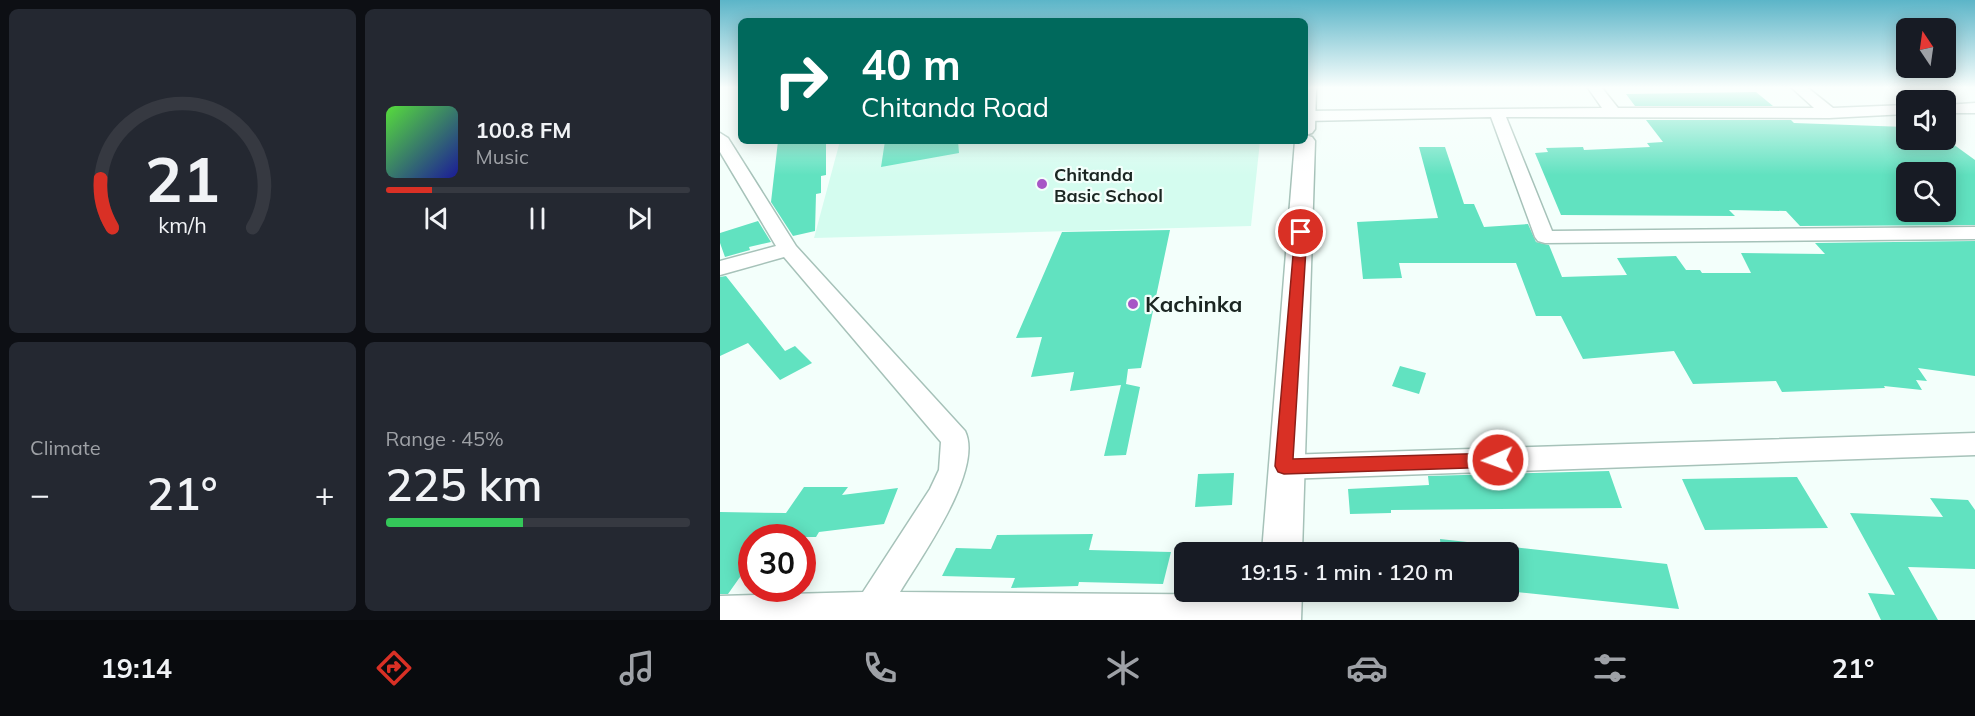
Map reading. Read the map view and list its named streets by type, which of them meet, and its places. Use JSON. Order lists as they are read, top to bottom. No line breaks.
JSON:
{"places":["Chitanda Basic School","Kachinka"],"north":"top","page":{"turn":["40 m","Chitanda Road"],"song":["100.8 FM","Music"],"tile":["Climate",["Range · 45%","225 km"]],"heat":["−","21°","+"],"limit":"30","trip":"19:15 · 1 min · 120 m","tabs":["19:14","21°"],"gauge":["21","km/h"]}}
